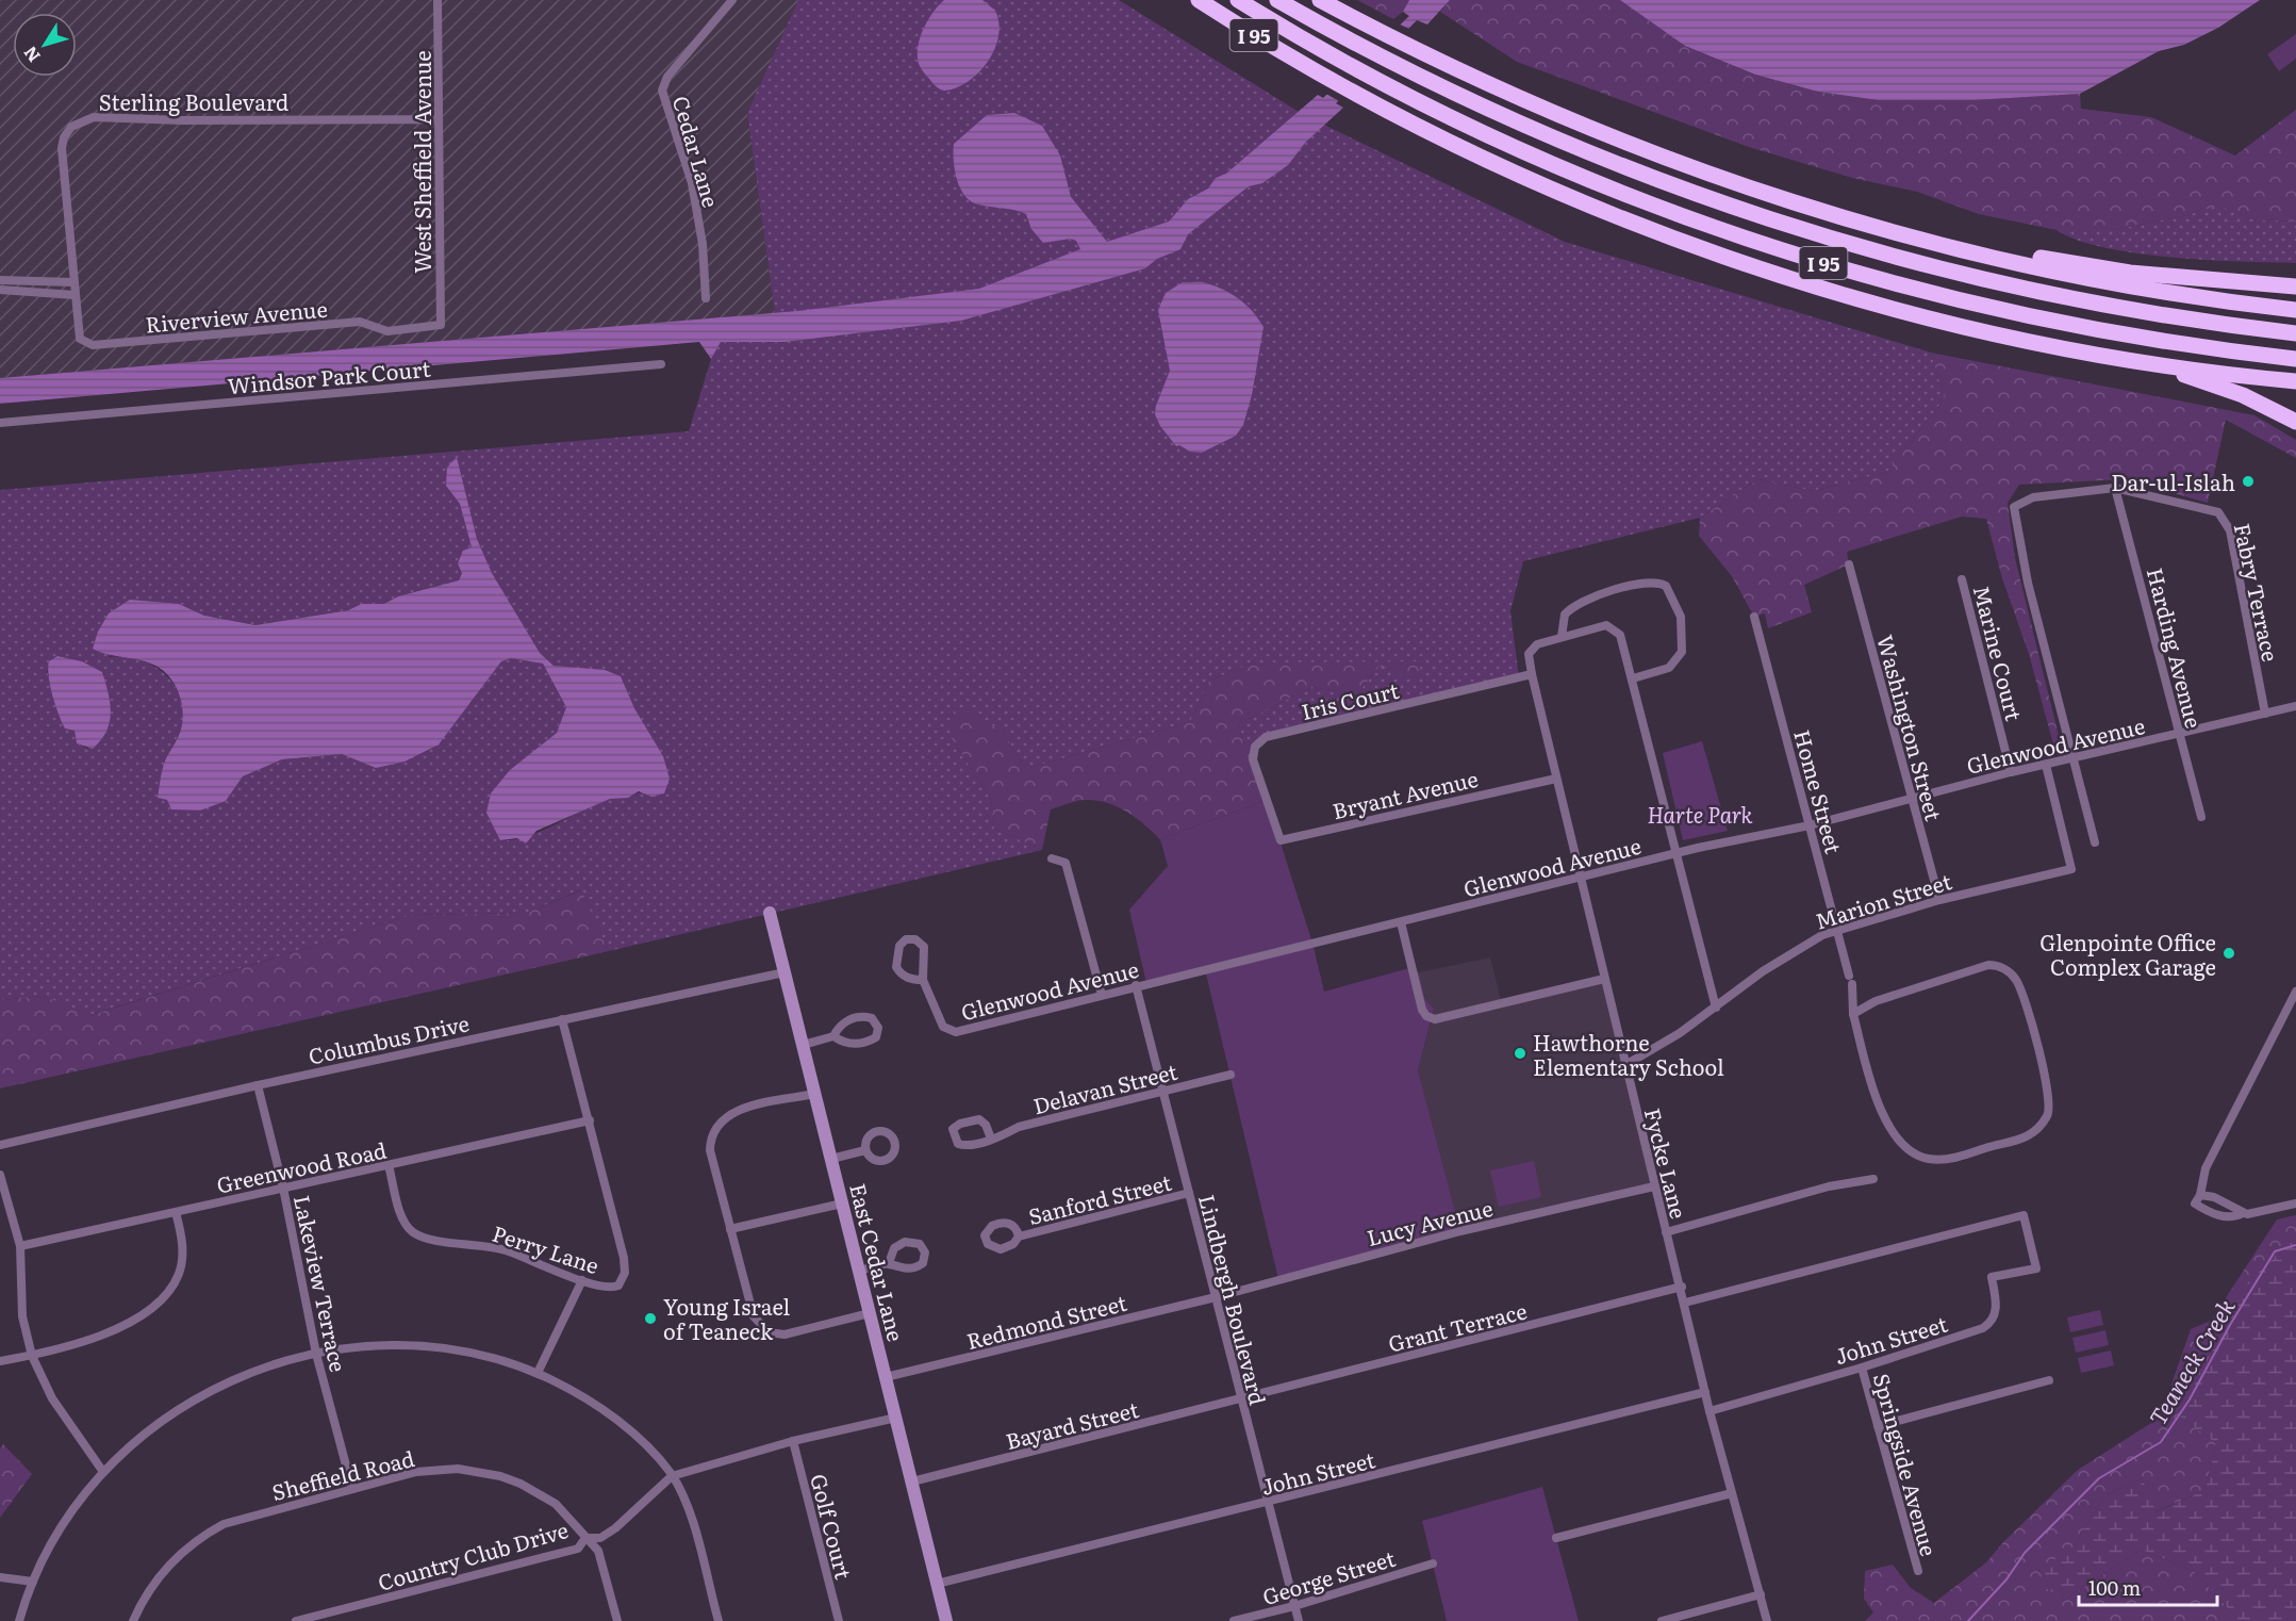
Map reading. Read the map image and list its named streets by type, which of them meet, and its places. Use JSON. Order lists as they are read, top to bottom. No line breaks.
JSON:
{"streets":{"highway":["I 95"],"street":["Sterling Boulevard","Cedar Lane","West Sheffield Avenue","Riverview Avenue","Windsor Park Court","Fabry Terrace","Harding Avenue","Marine Court","Iris Court","Washington Street","Glenwood Avenue","Home Street","Bryant Avenue","Marion Street","Columbus Drive","Delavan Street","Fycke Lane","Greenwood Road","Sanford Street","Lucy Avenue","Perry Lane","East Cedar Lane","Lakeview Terrace","Lindbergh Boulevard","Redmond Street","Grant Terrace","John Street","Bayard Street","Springside Avenue","Sheffield Road","Golf Court","Country Club Drive","George Street"]},"crossings":[["Sterling Boulevard","West Sheffield Avenue"],["Sterling Boulevard","Riverview Avenue"],["West Sheffield Avenue","Riverview Avenue"],["Fabry Terrace","Harding Avenue"],["Fabry Terrace","Glenwood Avenue"],["Harding Avenue","Glenwood Avenue"],["Marine Court","Glenwood Avenue"],["Iris Court","Bryant Avenue"],["Iris Court","Fycke Lane"],["Washington Street","Glenwood Avenue"],["Washington Street","Marion Street"],["Glenwood Avenue","Home Street"],["Glenwood Avenue","Marion Street"],["Glenwood Avenue","Fycke Lane"],["Glenwood Avenue","Lindbergh Boulevard"],["Home Street","Marion Street"],["Bryant Avenue","Fycke Lane"],["Marion Street","Fycke Lane"],["Columbus Drive","Perry Lane"],["Columbus Drive","East Cedar Lane"],["Columbus Drive","Lakeview Terrace"],["Delavan Street","Lindbergh Boulevard"],["Fycke Lane","Lucy Avenue"],["Fycke Lane","Grant Terrace"],["Fycke Lane","John Street"],["Greenwood Road","Perry Lane"],["Greenwood Road","Lakeview Terrace"],["Sanford Street","Lindbergh Boulevard"],["Lucy Avenue","Lindbergh Boulevard"],["Lucy Avenue","Redmond Street"],["East Cedar Lane","Redmond Street"],["East Cedar Lane","John Street"],["East Cedar Lane","Bayard Street"],["East Cedar Lane","Country Club Drive"],["Lakeview Terrace","Sheffield Road"],["Lindbergh Boulevard","Redmond Street"],["Lindbergh Boulevard","Grant Terrace"],["Lindbergh Boulevard","John Street"],["Lindbergh Boulevard","Bayard Street"],["Lindbergh Boulevard","George Street"],["Grant Terrace","Bayard Street"],["John Street","Springside Avenue"],["Sheffield Road","Country Club Drive"],["Golf Court","Country Club Drive"]],"water":["Teaneck Creek"],"parks":["Harte Park"],"places":["Dar-ul-Islah","Glenpointe Office Complex Garage","Hawthorne Elementary School","Young Israel of Teaneck"],"scale_bar":"100 m","north":"bottom left"}
